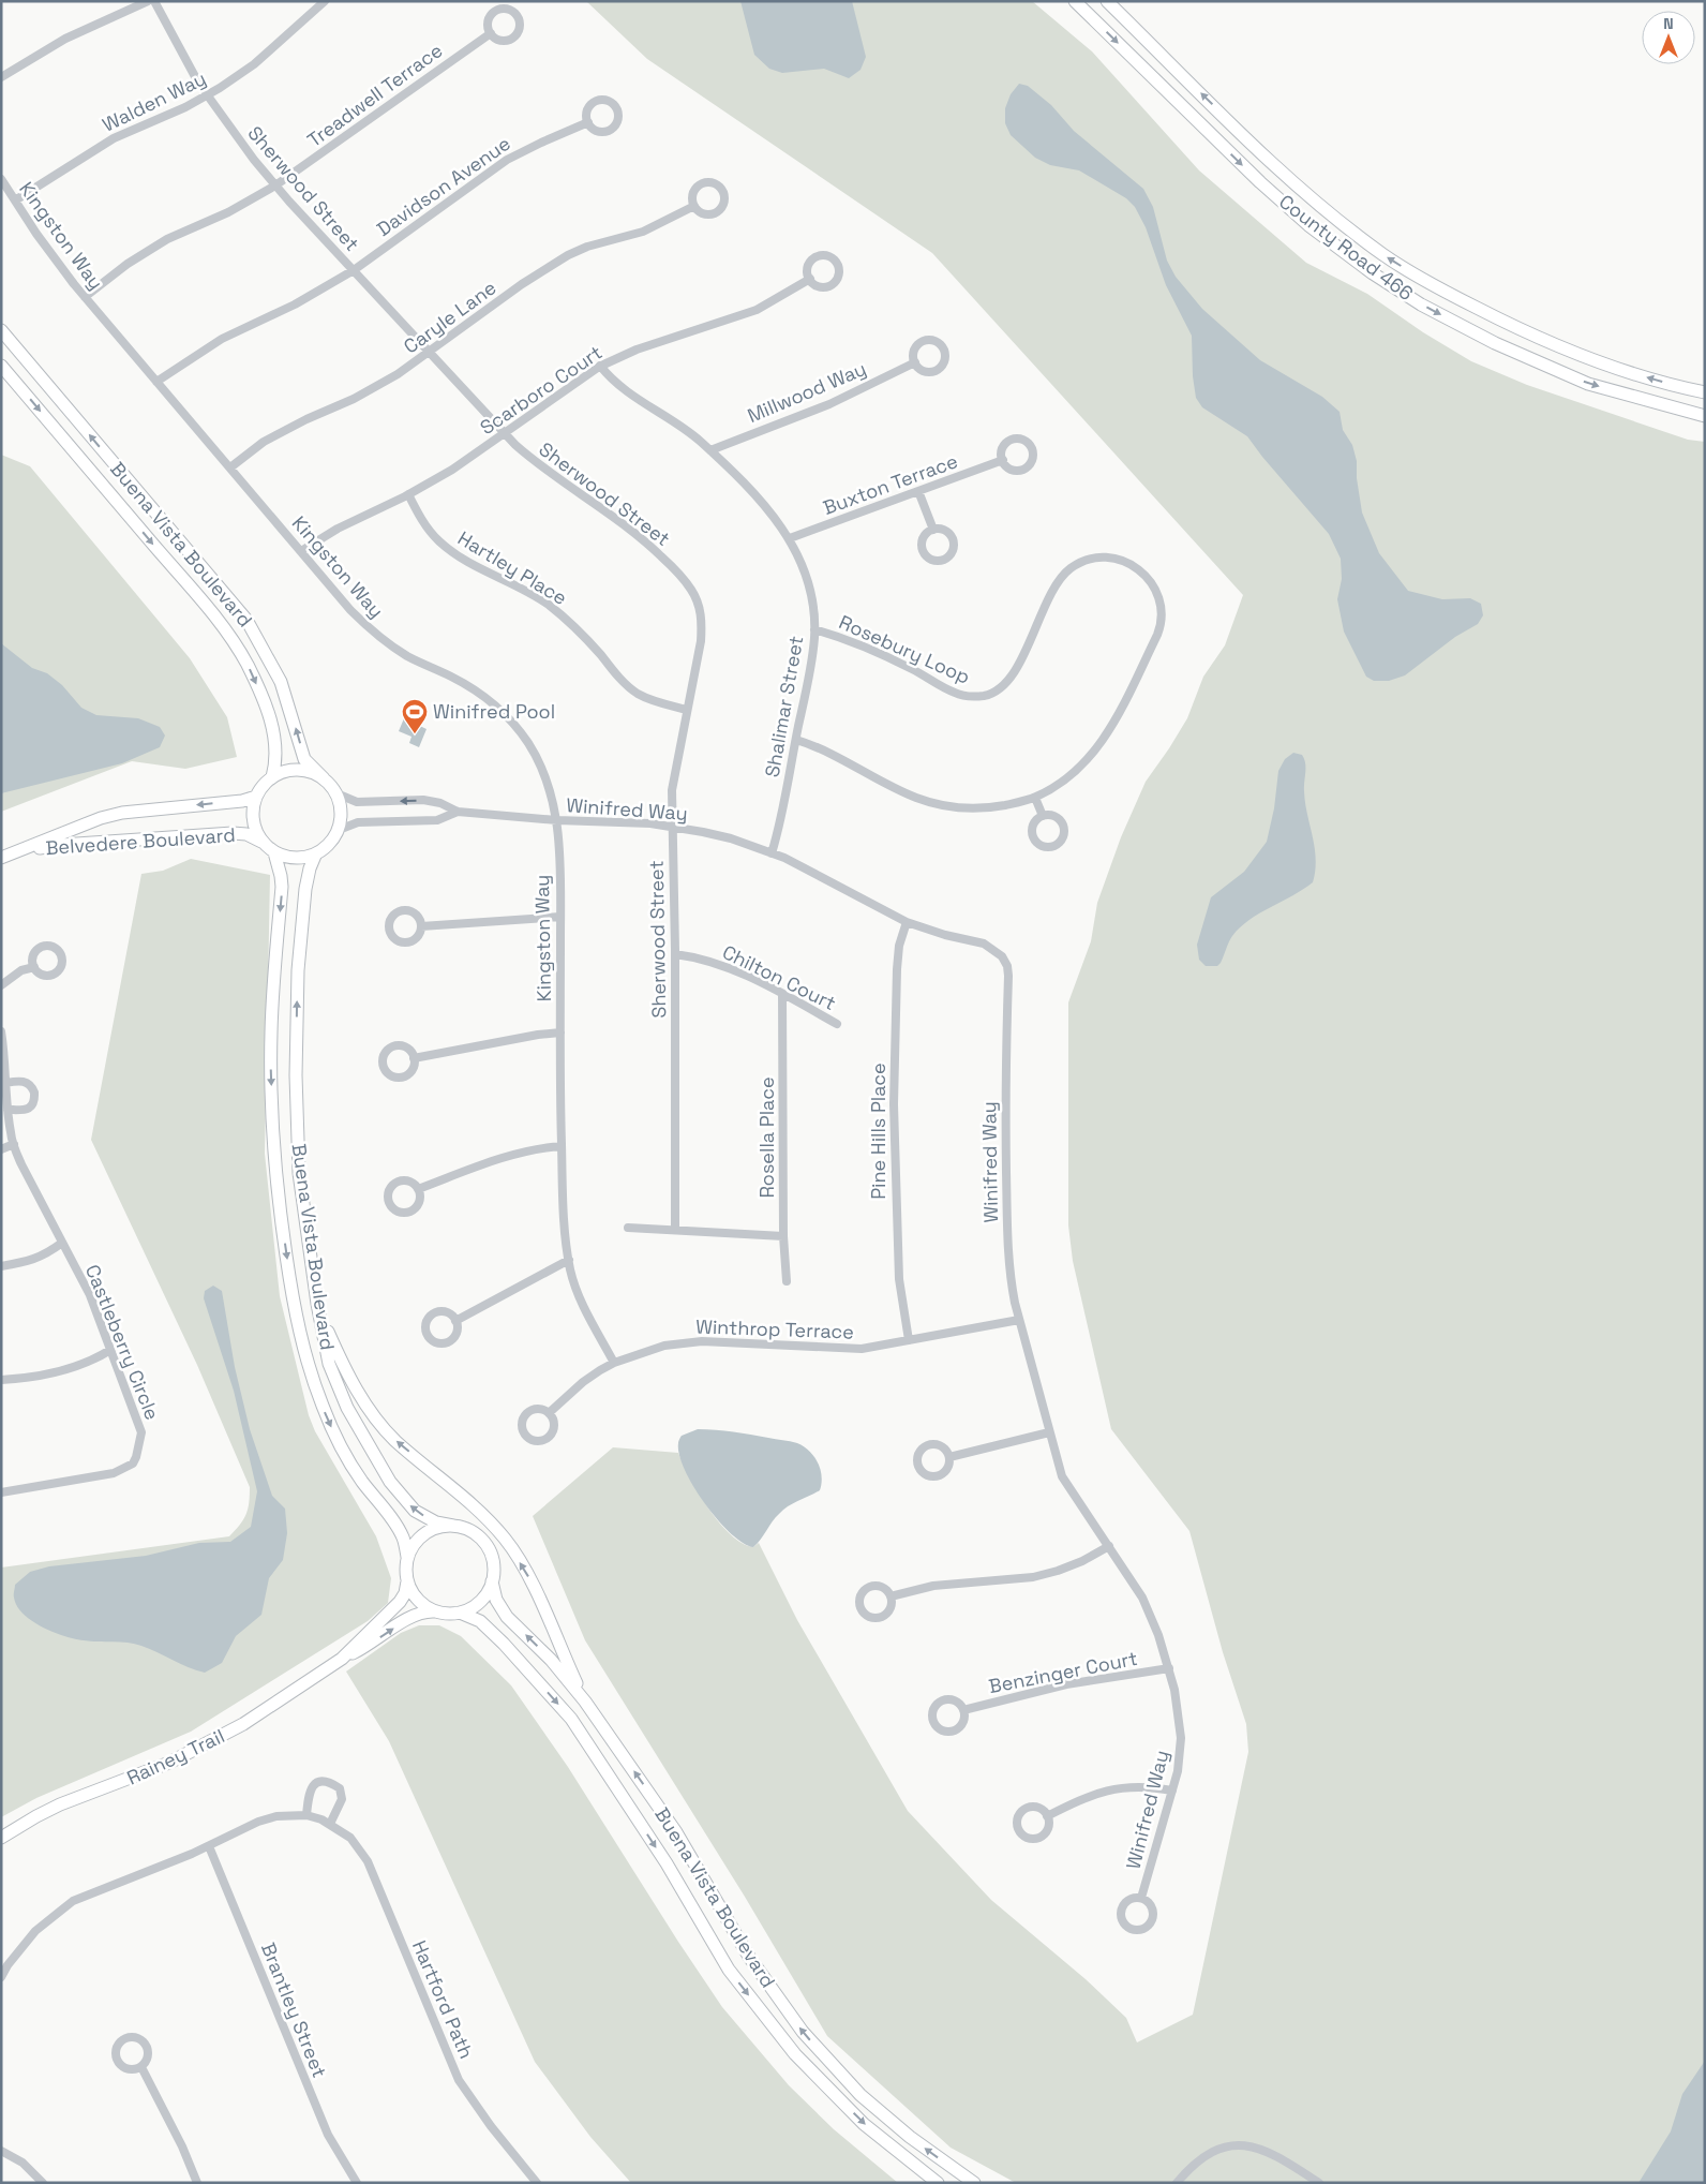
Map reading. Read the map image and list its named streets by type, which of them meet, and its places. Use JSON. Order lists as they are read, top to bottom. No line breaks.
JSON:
{"streets":{"main road":["County Road 466","Buena Vista Boulevard","Belvedere Boulevard","Rainey Trail"],"street":["Treadwell Terrace","Walden Way","Davidson Avenue","Sherwood Street","Kingston Way","Caryle Lane","Scarboro Court","Millwood Way","Buxton Terrace","Hartley Place","Rosebury Loop","Shalimar Street","Winifred Way","Chilton Court","Pine Hills Place","Rosella Place","Winthrop Terrace","Castleberry Circle","Benzinger Court","Hartford Path","Brantley Street"]},"crossings":[["Treadwell Terrace","Sherwood Street"],["Treadwell Terrace","Kingston Way"],["Walden Way","Sherwood Street"],["Walden Way","Kingston Way"],["Davidson Avenue","Sherwood Street"],["Davidson Avenue","Kingston Way"],["Sherwood Street","Caryle Lane"],["Sherwood Street","Scarboro Court"],["Sherwood Street","Hartley Place"],["Sherwood Street","Winifred Way"],["Sherwood Street","Chilton Court"],["Kingston Way","Caryle Lane"],["Kingston Way","Scarboro Court"],["Kingston Way","Winifred Way"],["Kingston Way","Winthrop Terrace"],["Scarboro Court","Hartley Place"],["Scarboro Court","Shalimar Street"],["Millwood Way","Shalimar Street"],["Buxton Terrace","Shalimar Street"],["Buena Vista Boulevard","Belvedere Boulevard"],["Buena Vista Boulevard","Rainey Trail"],["Rosebury Loop","Shalimar Street"],["Shalimar Street","Winifred Way"],["Winifred Way","Pine Hills Place"],["Winifred Way","Winthrop Terrace"],["Winifred Way","Benzinger Court"],["Chilton Court","Rosella Place"],["Pine Hills Place","Winthrop Terrace"],["Hartford Path","Brantley Street"]],"places":{"sports":["Winifred Pool"]},"north":"top"}
